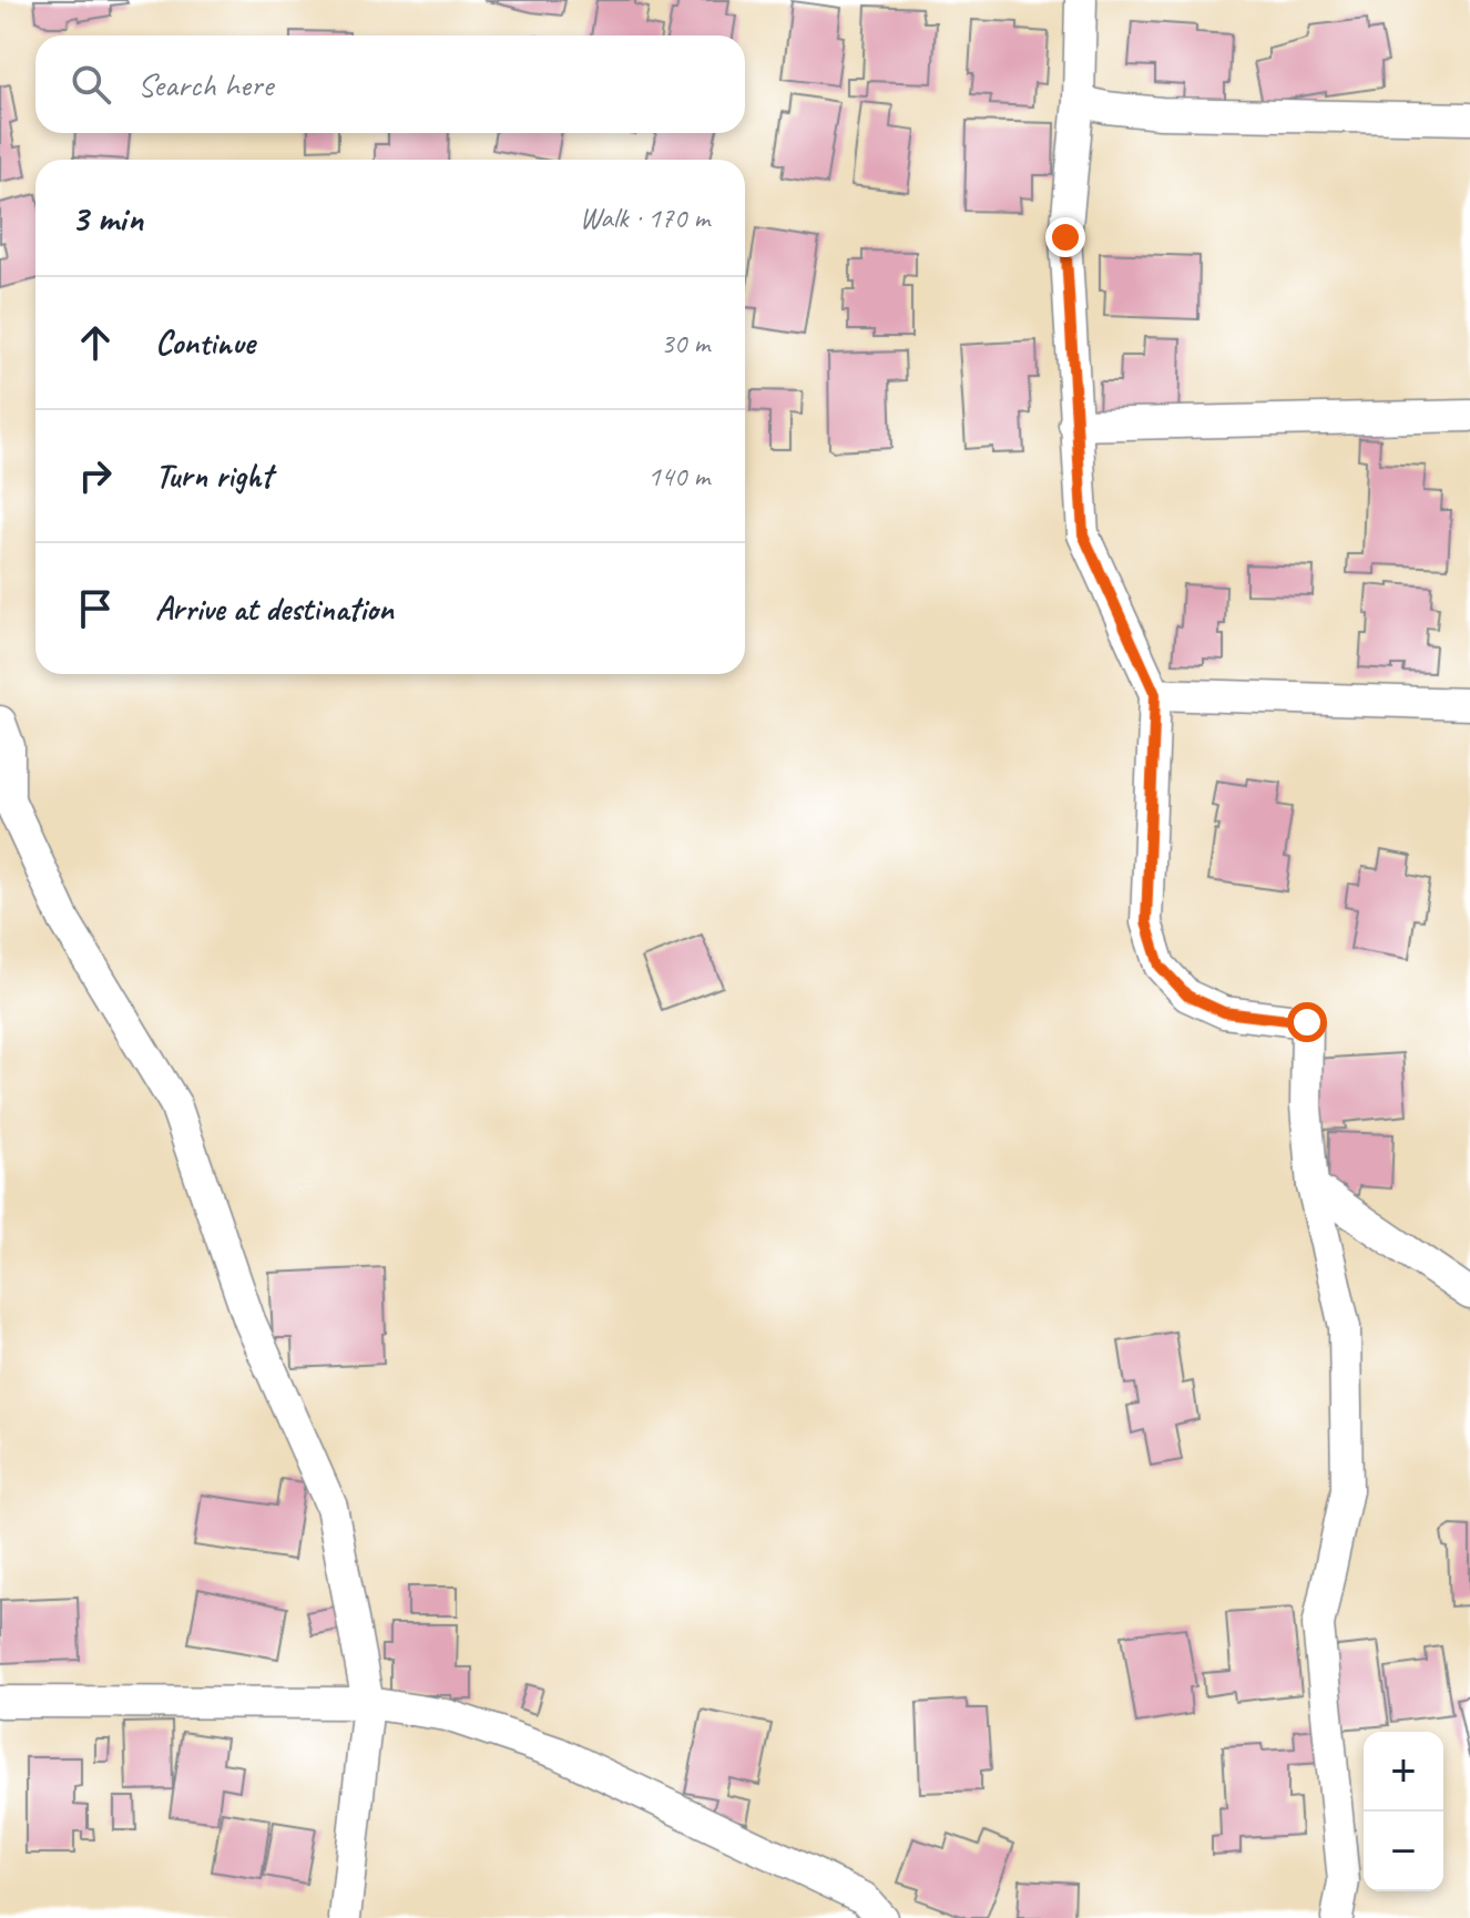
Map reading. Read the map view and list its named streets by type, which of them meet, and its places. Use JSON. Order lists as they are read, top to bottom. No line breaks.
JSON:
{"page":{"search":"Search here","heading":["3 min","Walk · 170 m"],"list":[["Continue","30 m"],["Turn right","140 m"],"Arrive at destination"],"map_buttons":["+","−"]}}
